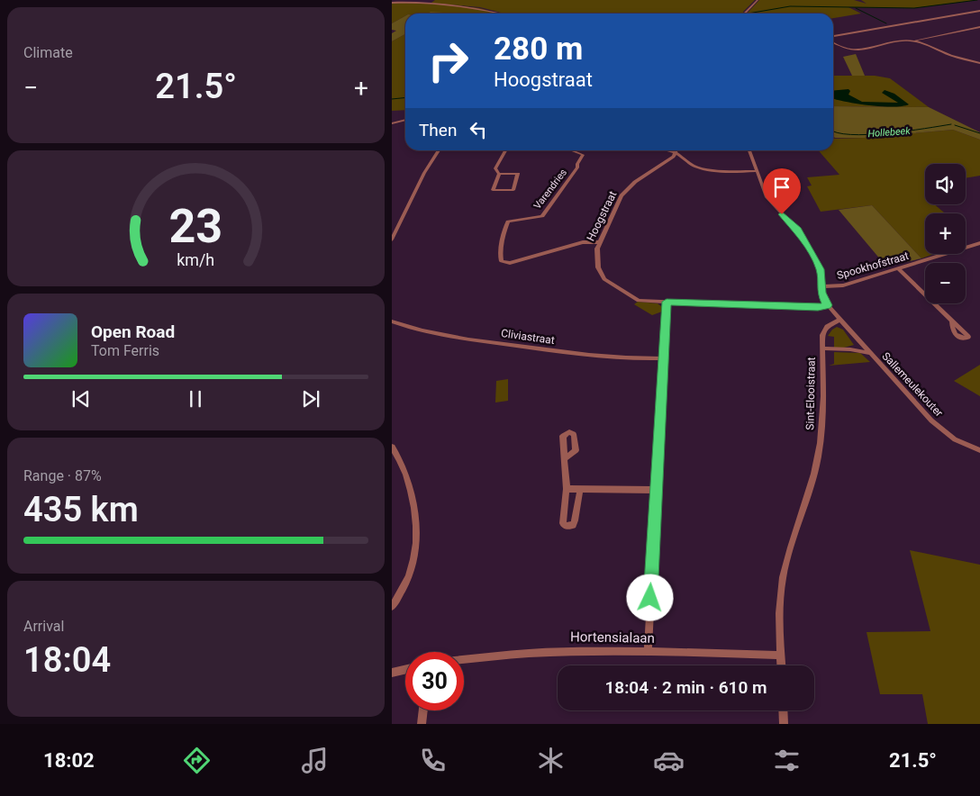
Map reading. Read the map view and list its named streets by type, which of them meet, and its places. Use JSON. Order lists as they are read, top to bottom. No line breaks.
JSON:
{"streets":{"street":["Varendries","Hoogstraat","Spookhofstraat","Cliviastraat","Sallemeulekouter","Sint-Elooistraat","Hortensialaan"]},"crossings":[["Varendries","Hoogstraat"],["Sallemeulekouter","Sint-Elooistraat"],["Sint-Elooistraat","Hortensialaan"]],"water":["Hollebeek"],"page":{"tile":["Climate",["Range · 87%","435 km"],["Arrival","18:04"]],"turn":["280 m","Hoogstraat"],"heat":["−","21.5°","+"],"then":"Then","map_buttons":["+","−"],"song":["Open Road","Tom Ferris"],"limit":"30","trip":"18:04 · 2 min · 610 m","tabs":["18:02","21.5°"],"gauge":["23","km/h"]}}
